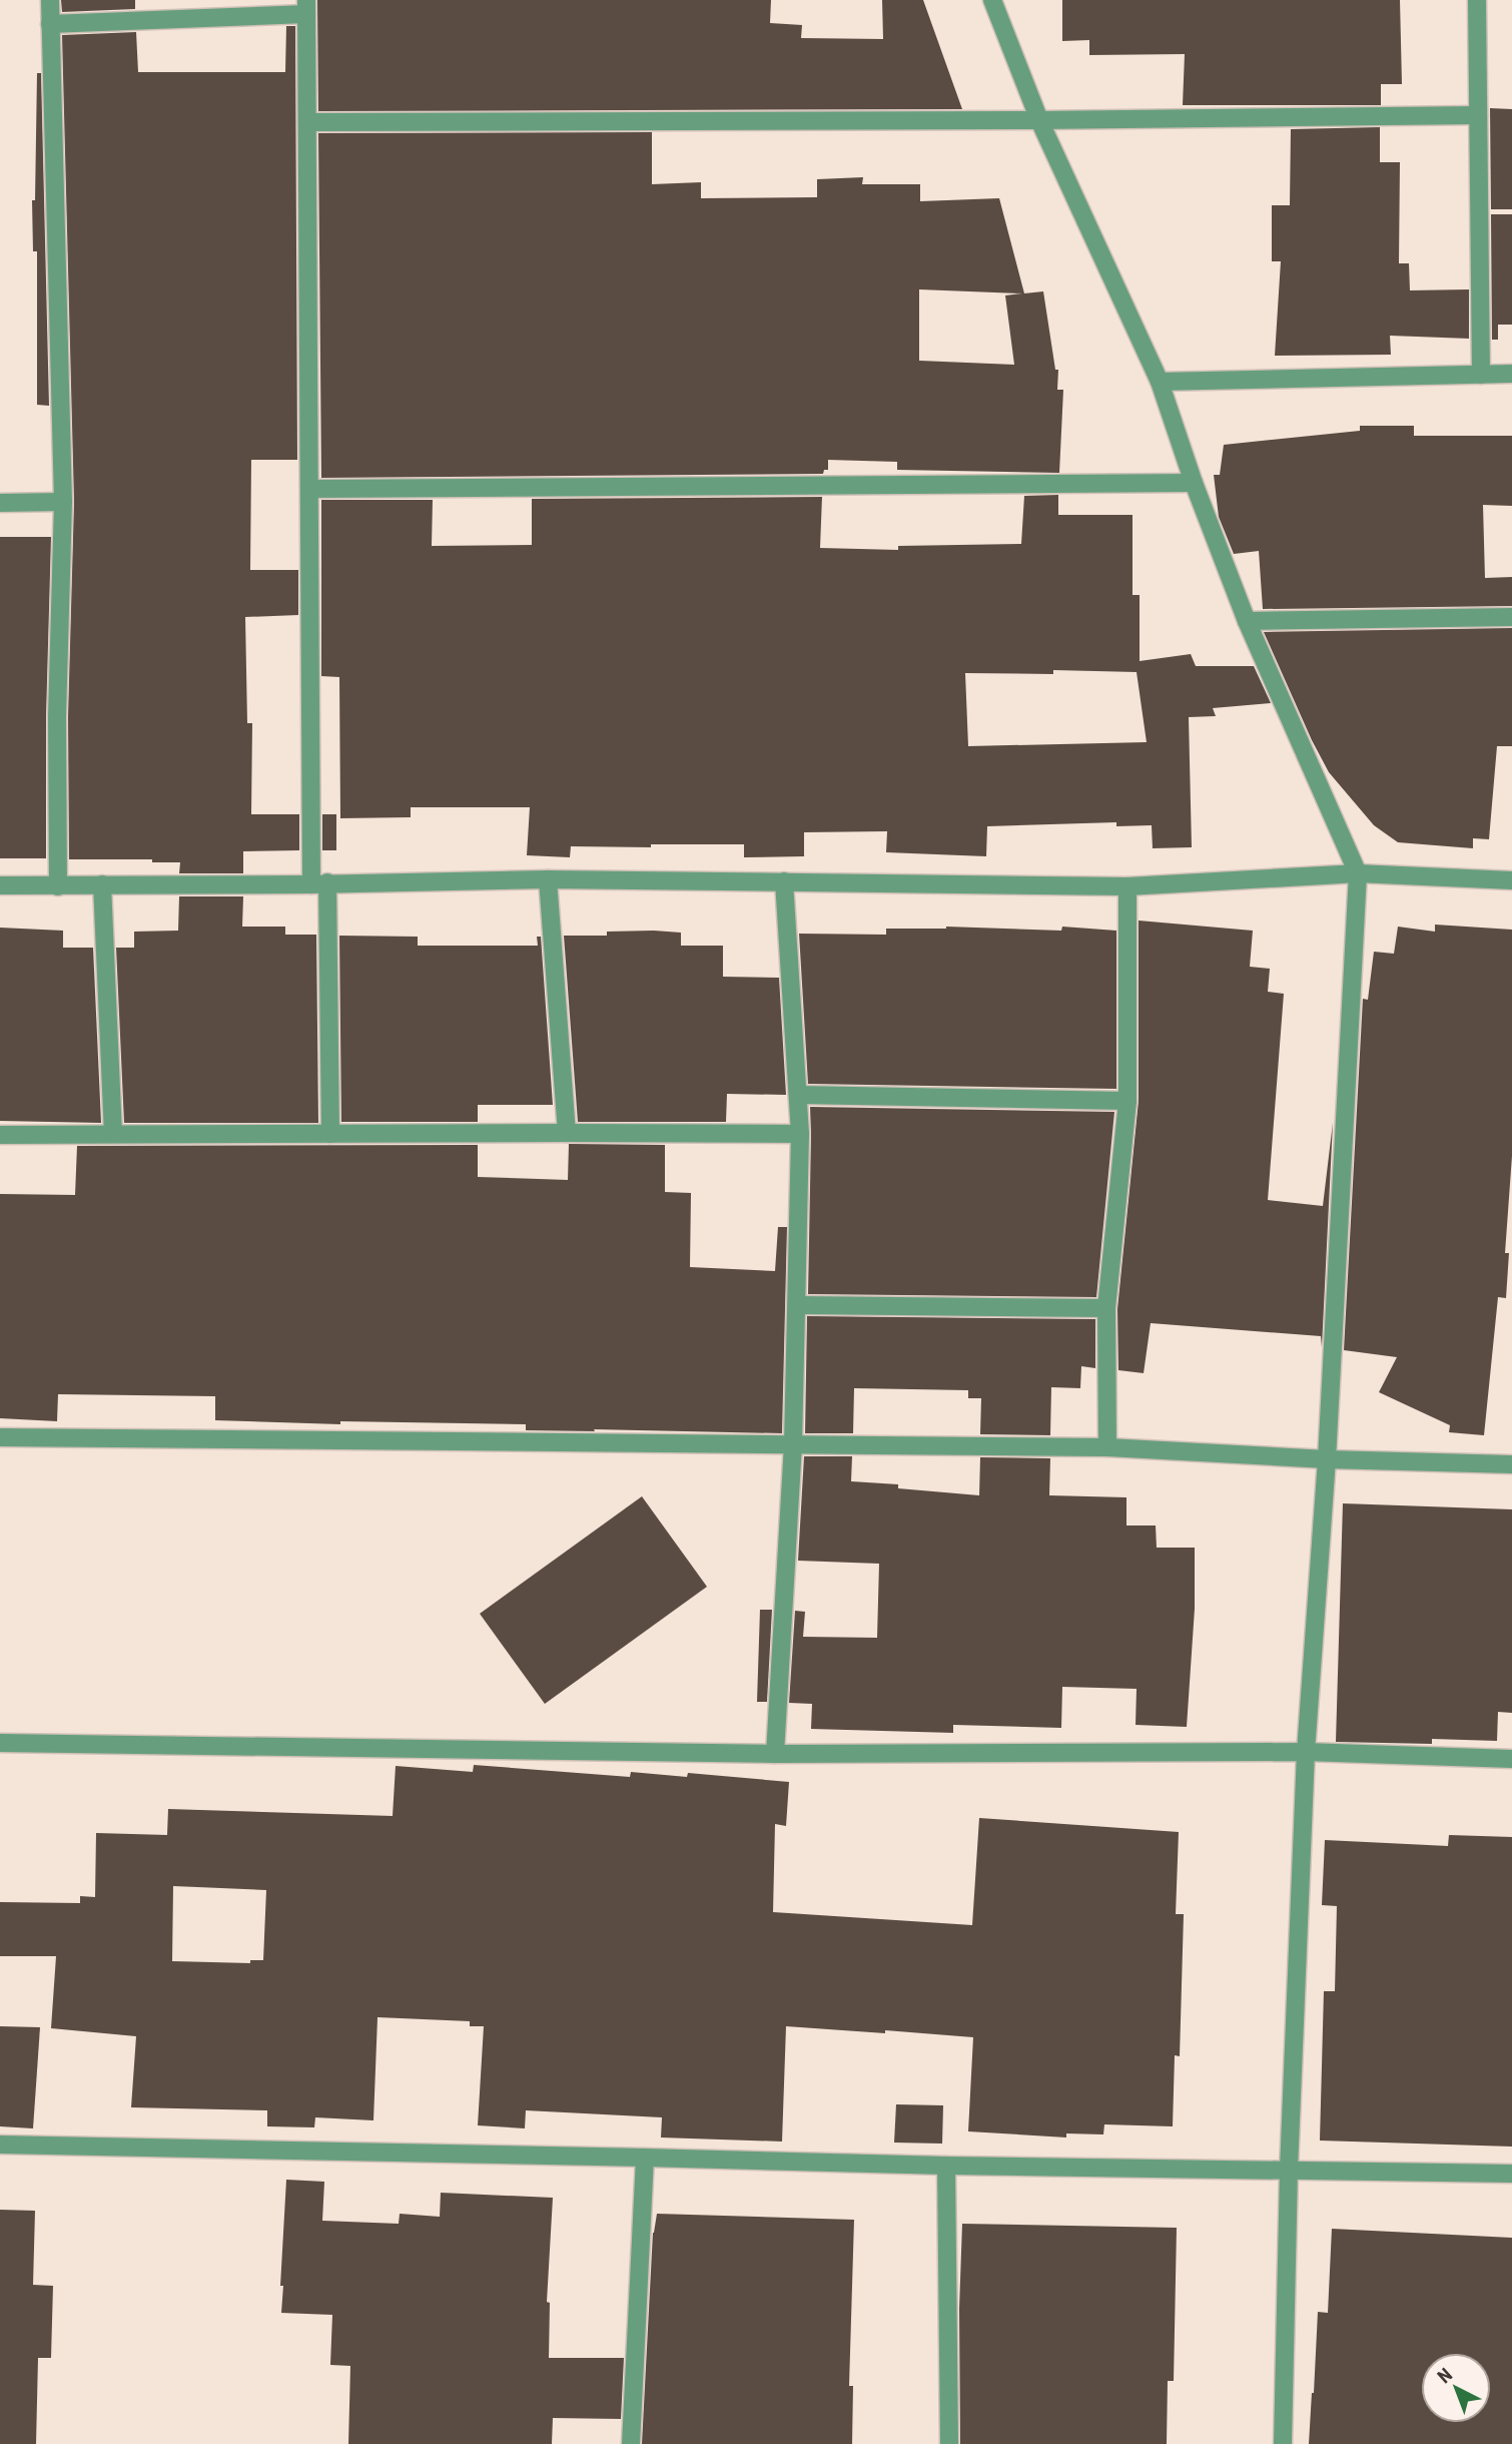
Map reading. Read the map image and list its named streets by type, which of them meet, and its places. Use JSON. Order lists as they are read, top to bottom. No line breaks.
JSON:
{"north":"top left"}
